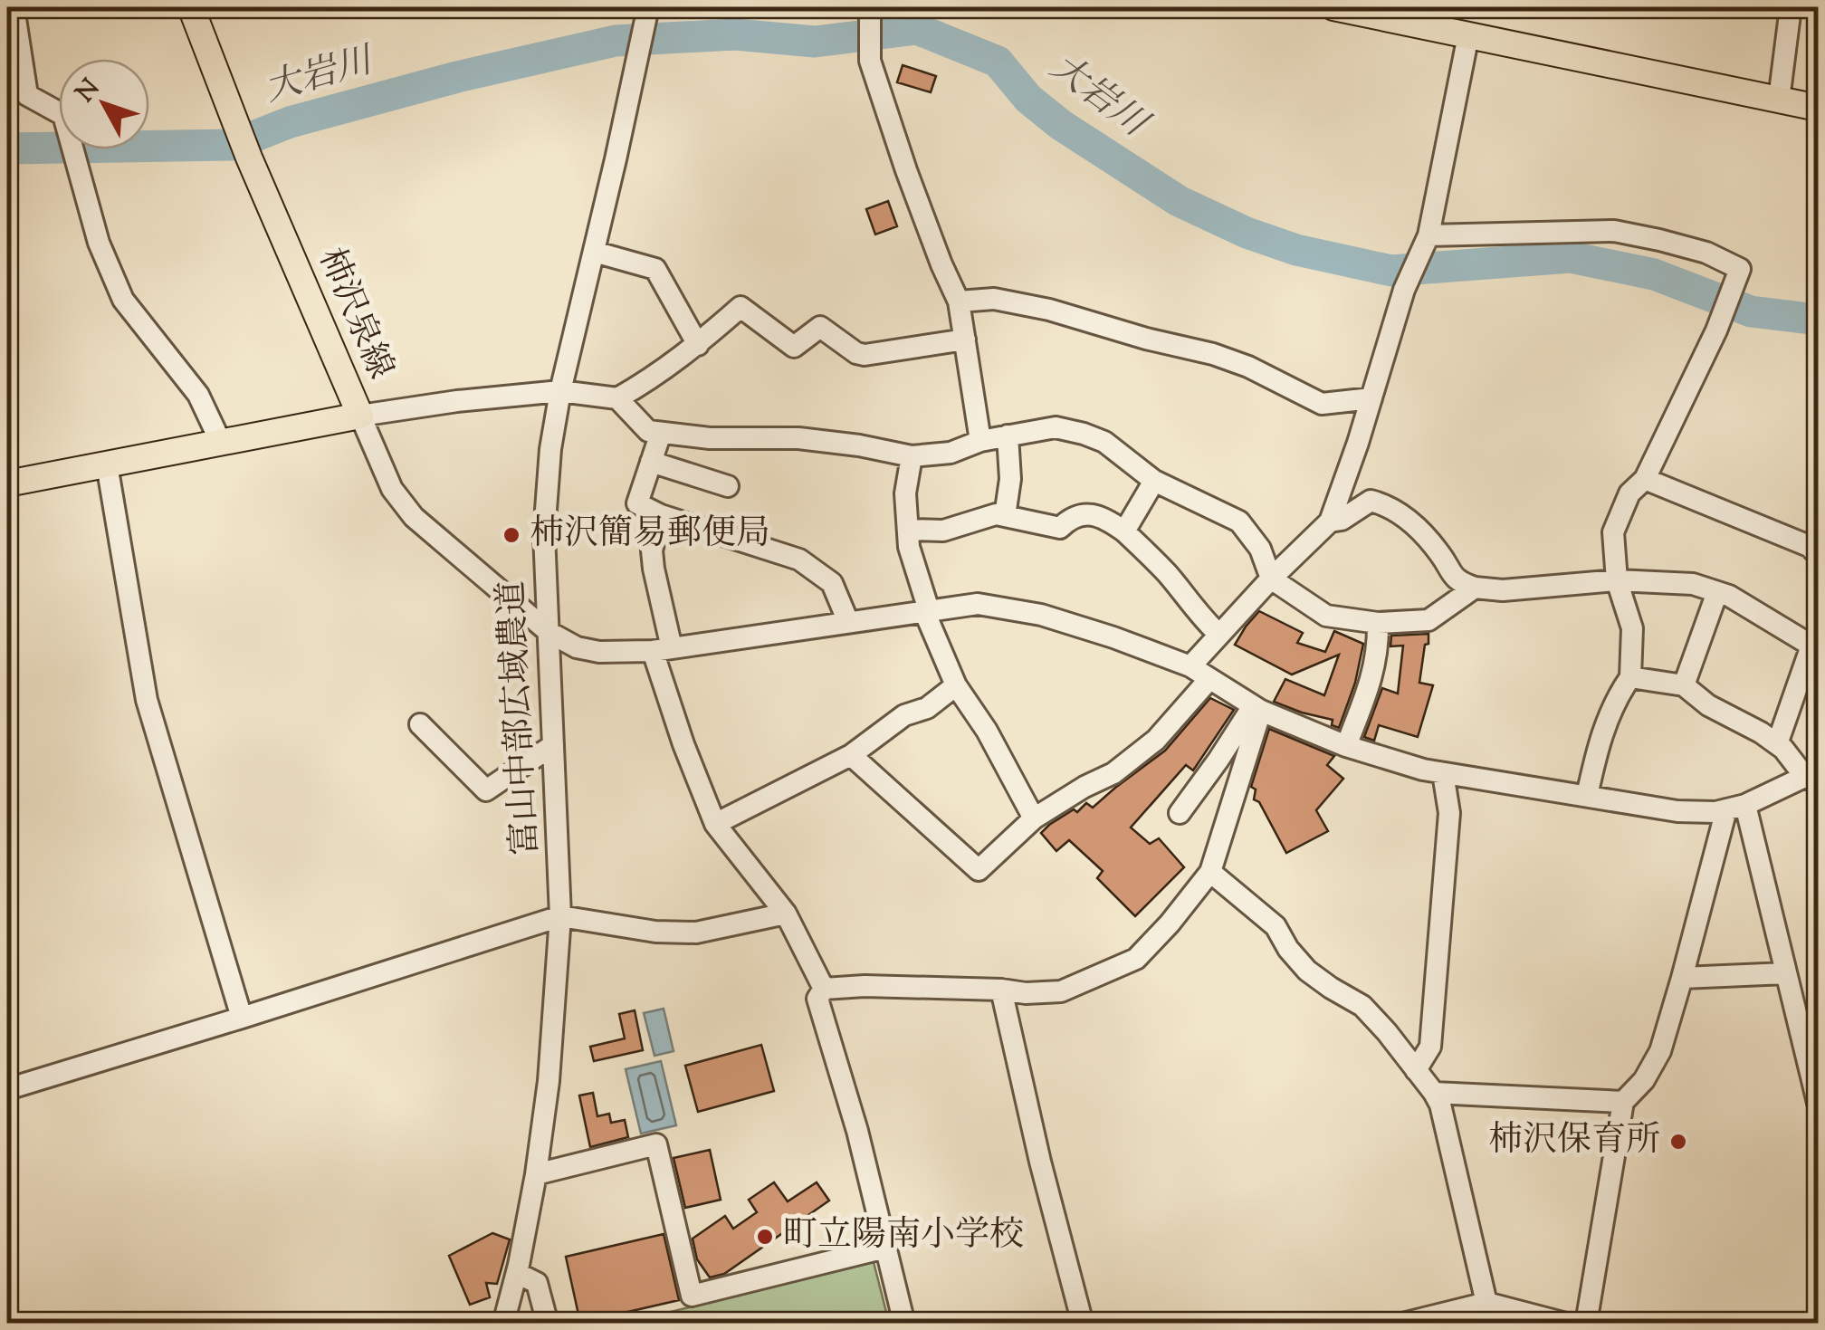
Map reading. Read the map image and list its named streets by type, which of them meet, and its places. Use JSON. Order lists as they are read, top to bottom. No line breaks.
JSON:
{"streets":{"main road":["柿沢泉線"],"street":["富山中部広域農道"]},"water":["大岩川"],"places":["柿沢簡易郵便局","柿沢保育所","町立陽南小学校"],"north":"top left"}
